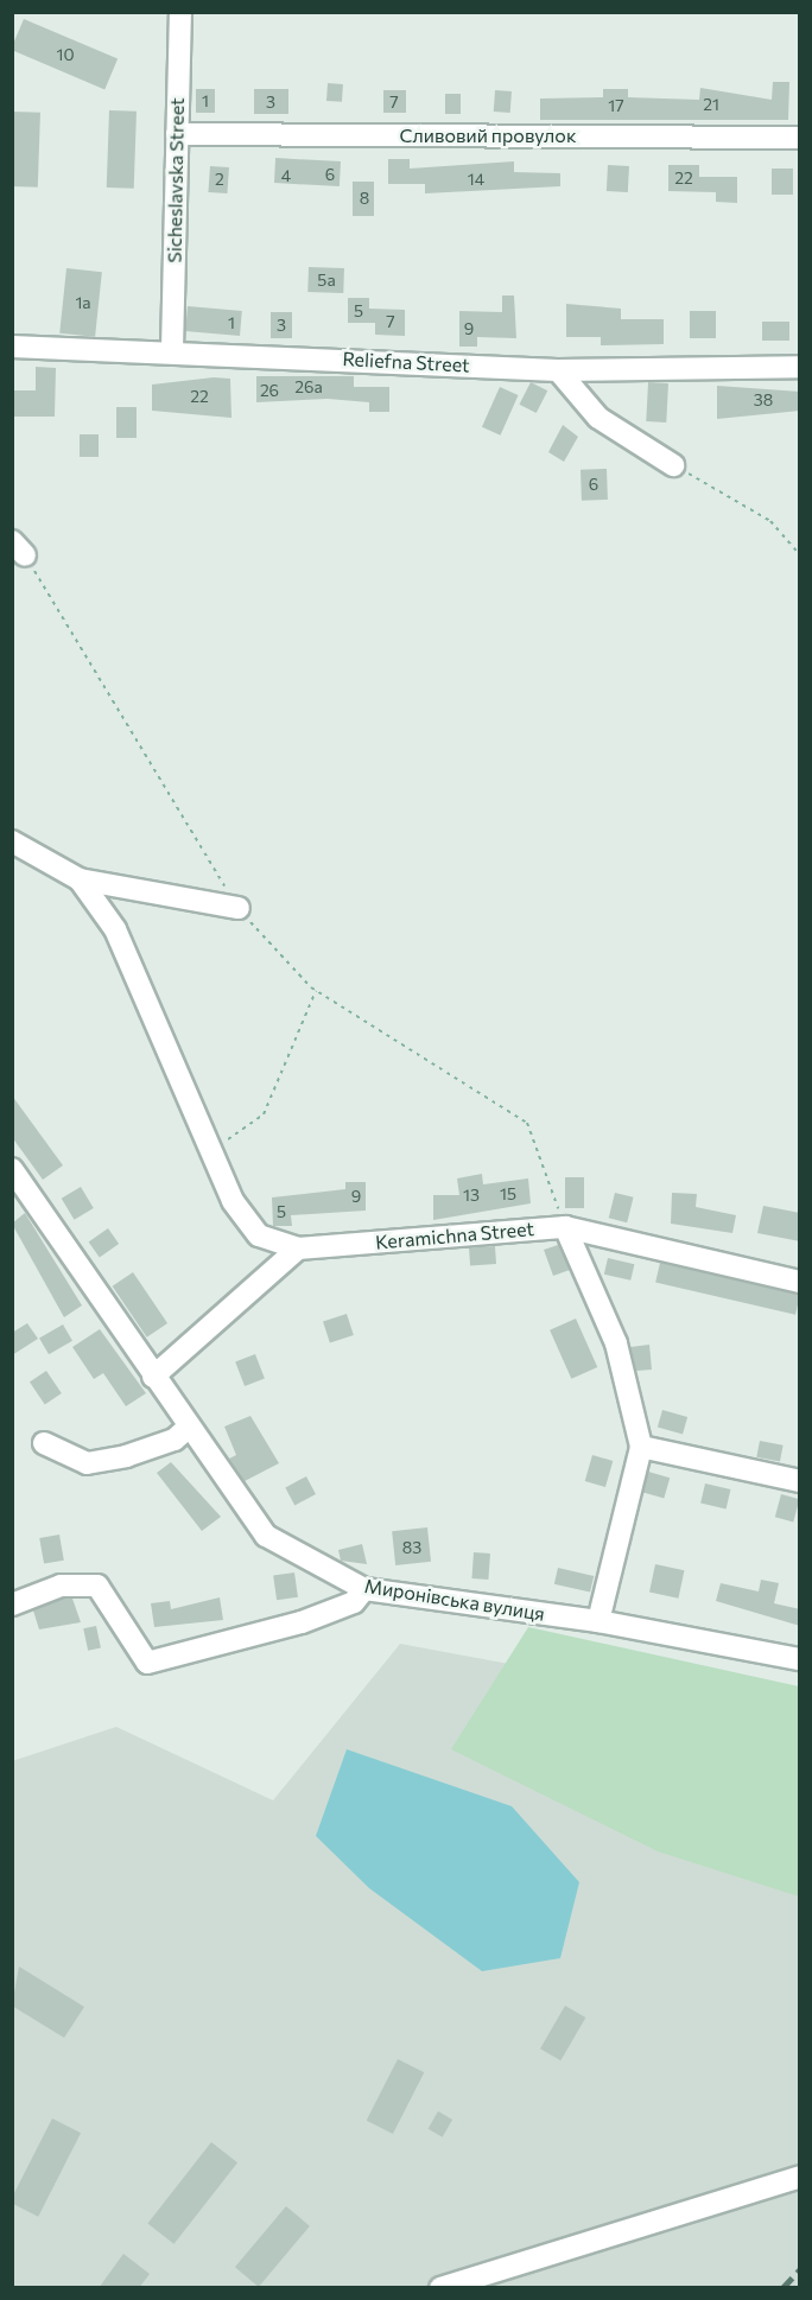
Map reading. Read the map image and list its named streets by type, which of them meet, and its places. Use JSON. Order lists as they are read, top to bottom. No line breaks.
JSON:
{"streets":{"street":["Сливовий провулок","Sicheslavska Street","Reliefna Street","Keramichna Street","Миронівська вулиця"]},"crossings":[["Сливовий провулок","Sicheslavska Street"],["Sicheslavska Street","Reliefna Street"]],"house_numbers":["10","1","3","7","21","17","6","4","22","2","14","8","5а","1а","5","7","1","3","9","26а","26","22","38","6","15","13","9","5","83"]}
